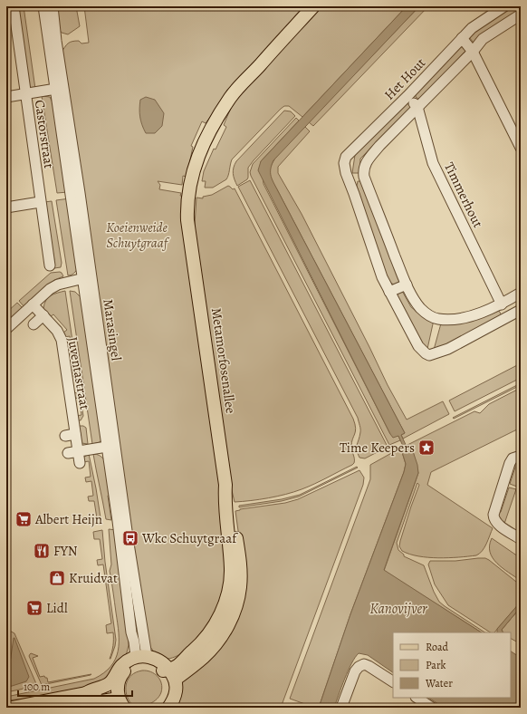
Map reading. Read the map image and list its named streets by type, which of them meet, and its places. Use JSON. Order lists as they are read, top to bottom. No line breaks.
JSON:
{"streets":{"main road":["Metamorfosenallee"],"street":["Het Hout","Castorstraat","Timmerhout","Marasingel","Juventastraat"]},"crossings":[["Het Hout","Timmerhout"]],"water":["Kanovijver"],"parks":["Koeienweide Schuytgraaf"],"places":{"place":["Time Keepers"],"supermarket":["Albert Heijn","Lidl"],"bus stop":["Wkc Schuytgraaf"],"restaurant":["FYN"],"shop":["Kruidvat"]},"legend":["Road","Park","Water"],"scale_bar":"100 m"}
